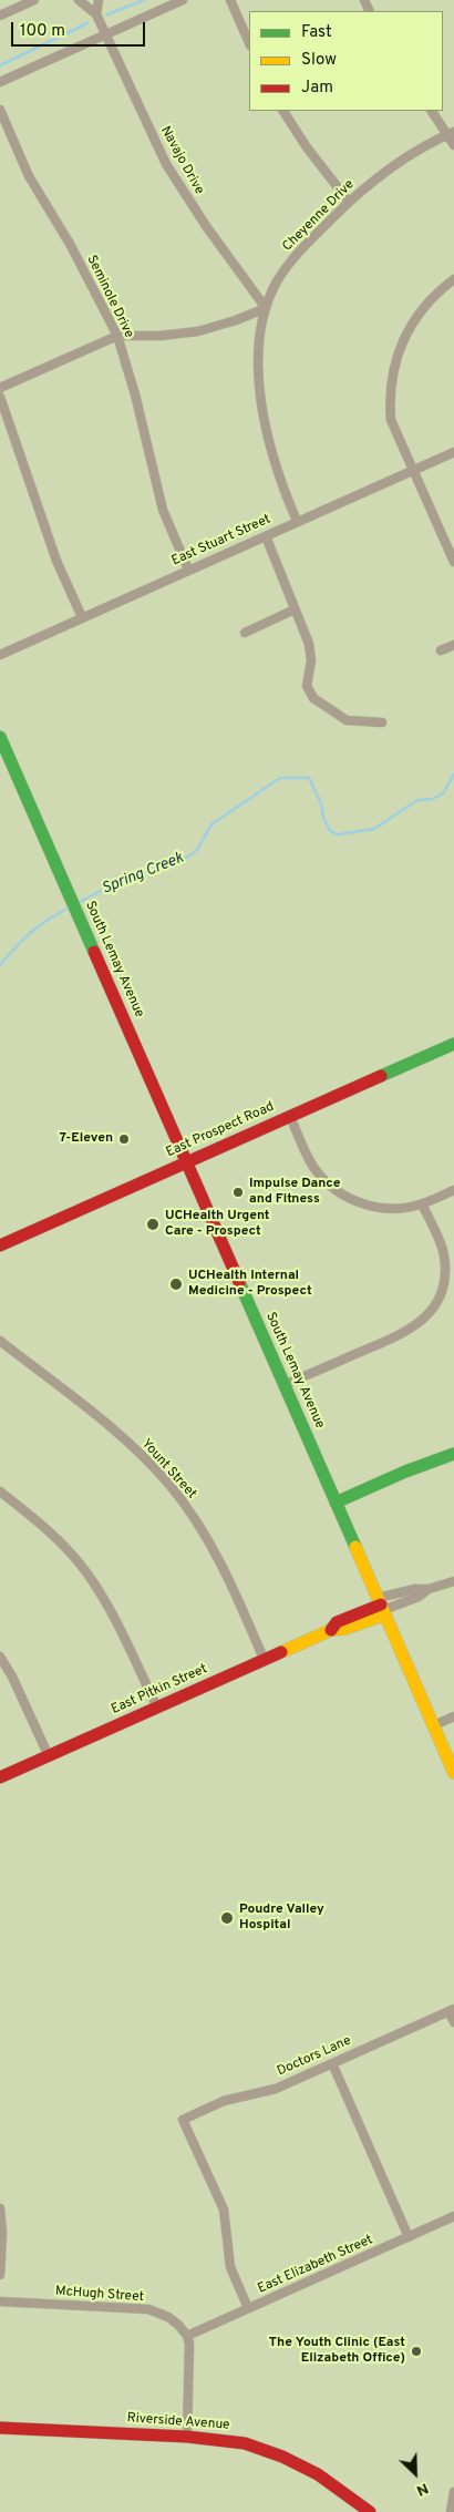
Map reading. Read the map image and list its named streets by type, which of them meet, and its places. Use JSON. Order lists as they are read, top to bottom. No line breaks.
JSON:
{"streets":{"main road":["South Lemay Avenue","East Prospect Road","East Pitkin Street","Riverside Avenue"],"street":["Navajo Drive","Cheyenne Drive","Seminole Drive","East Stuart Street","Yount Street","Doctors Lane","East Elizabeth Street","McHugh Street"]},"crossings":[["Navajo Drive","Cheyenne Drive"],["Cheyenne Drive","East Stuart Street"],["Seminole Drive","East Stuart Street"],["South Lemay Avenue","East Prospect Road"],["South Lemay Avenue","East Pitkin Street"],["Yount Street","East Pitkin Street"],["Doctors Lane","East Elizabeth Street"],["East Elizabeth Street","McHugh Street"]],"water":["Spring Creek"],"places":["7-Eleven","Impulse Dance and Fitness","UCHealth Urgent Care - Prospect","UCHealth Internal Medicine - Prospect","Poudre Valley Hospital","The Youth Clinic (East Elizabeth Office)"],"legend":["Fast","Slow","Jam"],"scale_bar":"100 m","north":"bottom right"}
